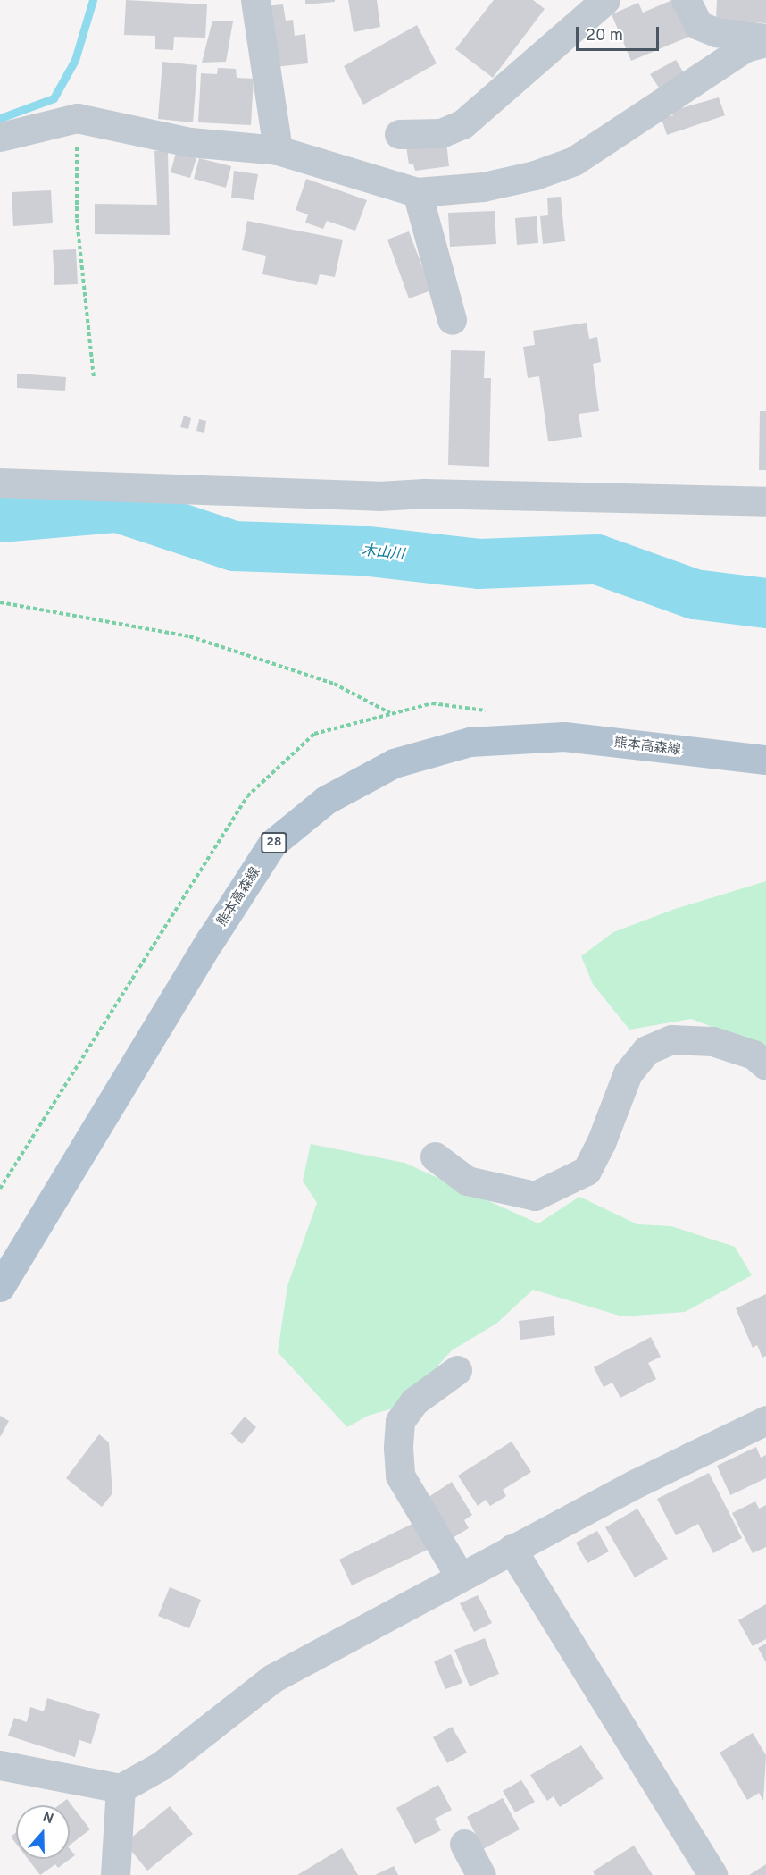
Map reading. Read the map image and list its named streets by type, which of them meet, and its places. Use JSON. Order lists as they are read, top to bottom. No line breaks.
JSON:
{"streets":{"main road":["熊本高森線","28"]},"water":["木山川"],"scale_bar":"20 m","north":"top"}
